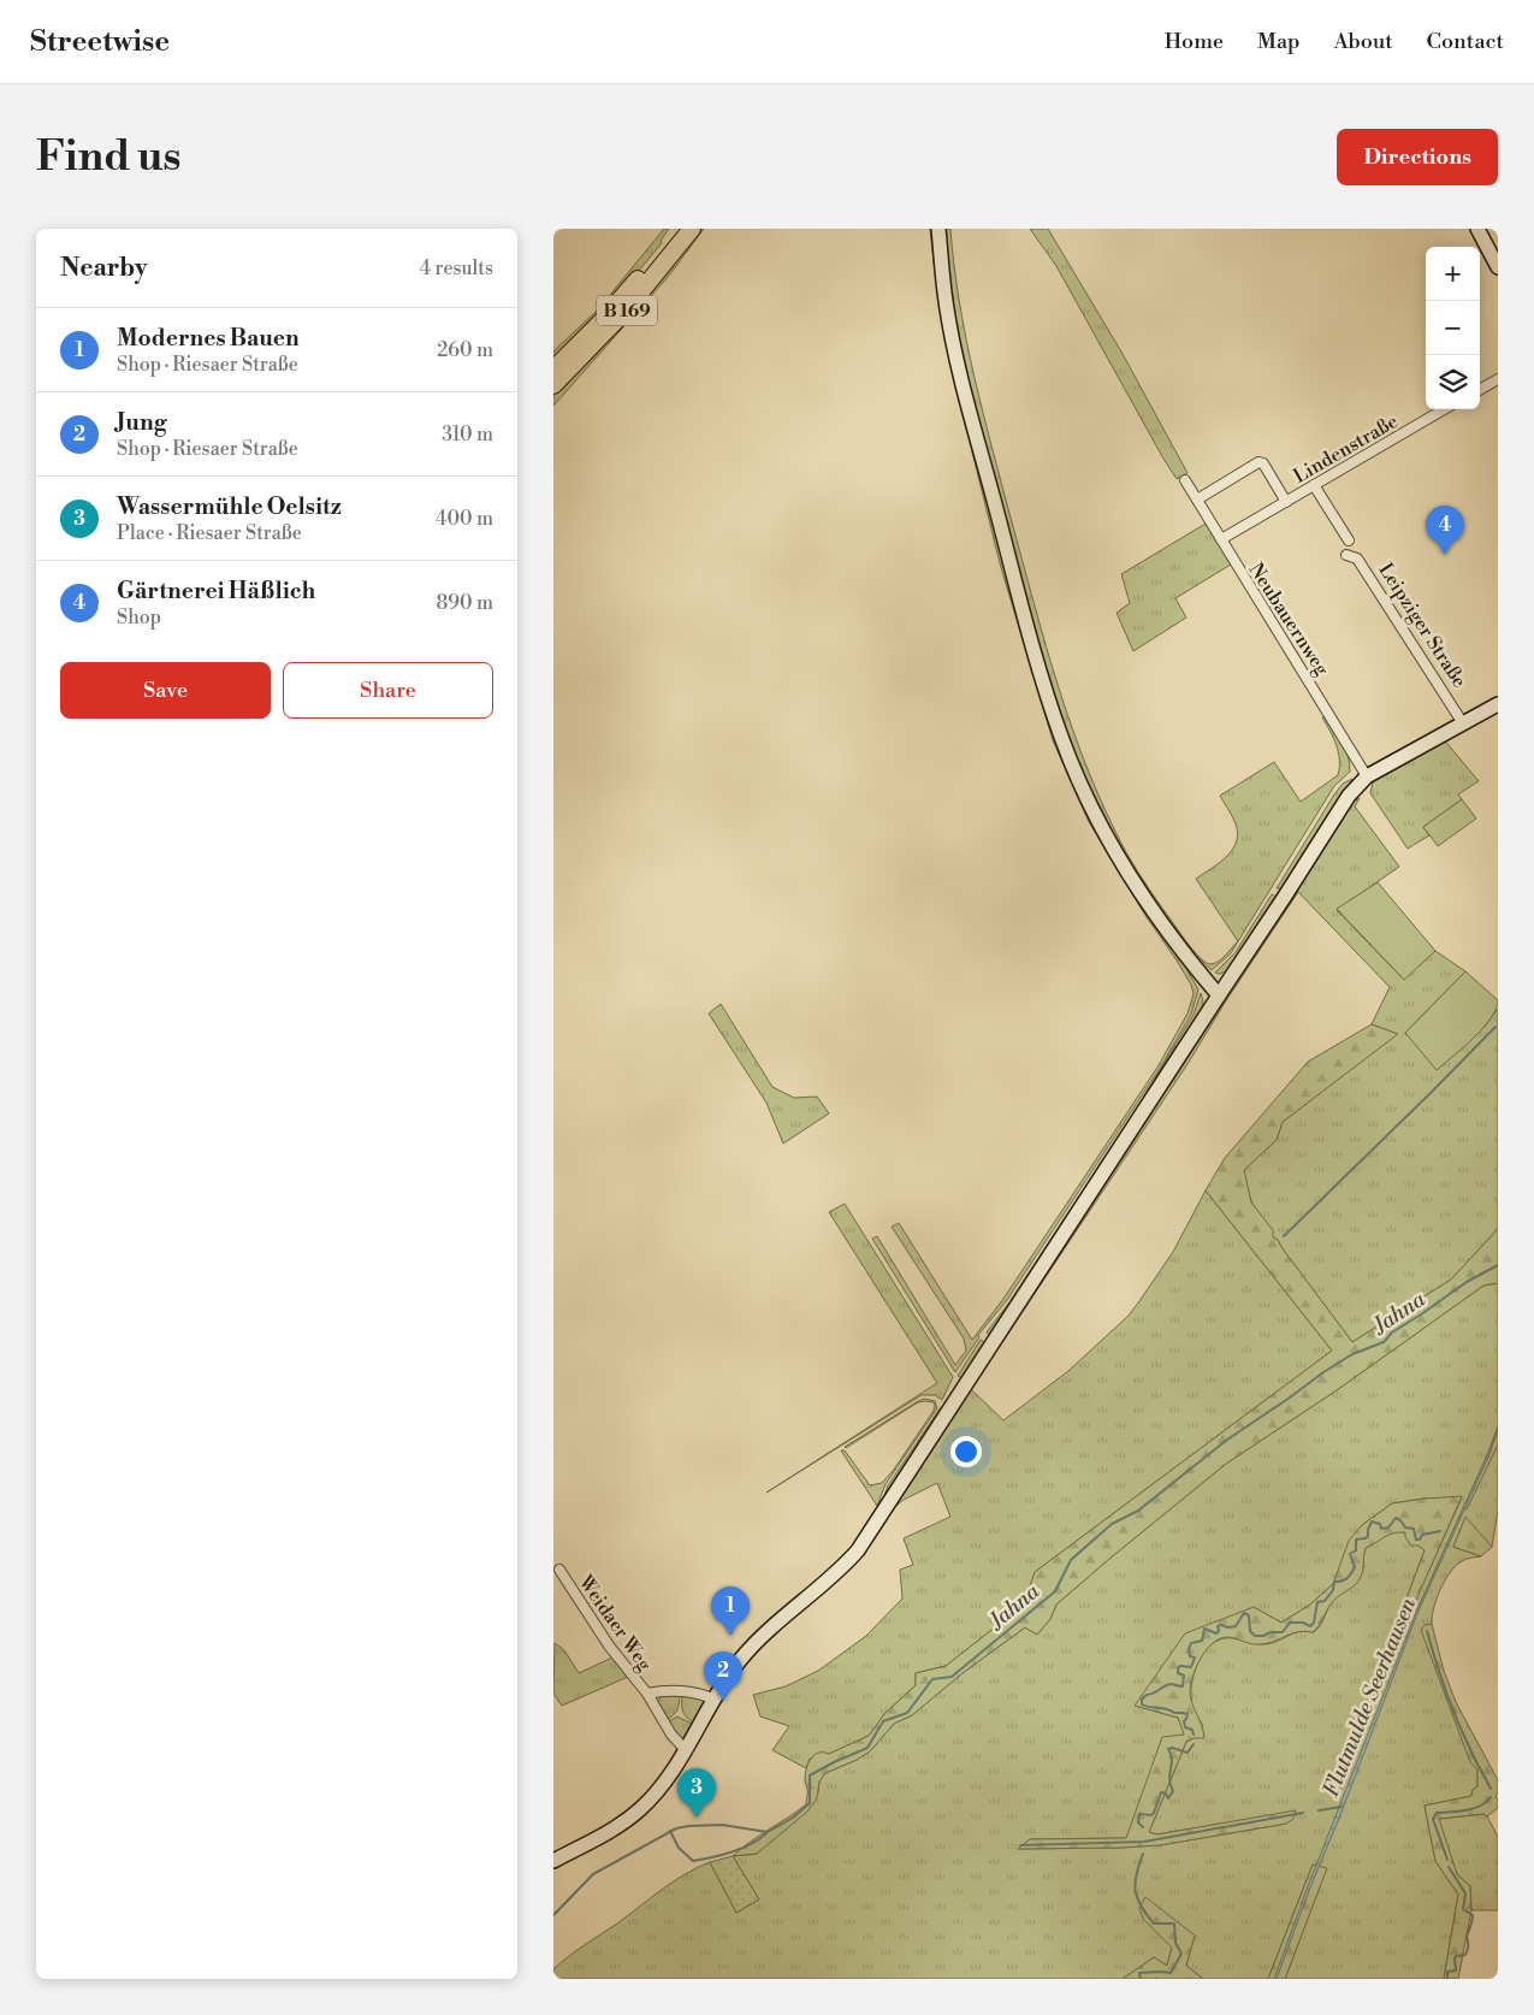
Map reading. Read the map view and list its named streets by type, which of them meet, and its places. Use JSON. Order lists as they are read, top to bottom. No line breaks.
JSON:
{"streets":{"highway":["B 169"],"street":["Lindenstraße","Neubauernweg","Leipziger Straße","Weidaer Weg"]},"crossings":[["Lindenstraße","Neubauernweg"]],"water":["Jahna","Flutmulde Seerhausen"],"page":{"header":"Streetwise","nav":["Home","Map","About","Contact"],"buttons":["Directions",["Save","Share"]],"title":"Find us","heading":["Nearby","4 results"],"map_buttons":["+","−"],"list":[{"mark":"1","name":"Modernes Bauen","note":"Shop · Riesaer Straße","value":"260 m"},{"mark":"2","name":"Jung","note":"Shop · Riesaer Straße","value":"310 m"},{"mark":"3","name":"Wassermühle Oelsitz","note":"Place · Riesaer Straße","value":"400 m"},{"mark":"4","name":"Gärtnerei Häßlich","note":"Shop","value":"890 m"}],"pins":["4","1","2","3"]}}
